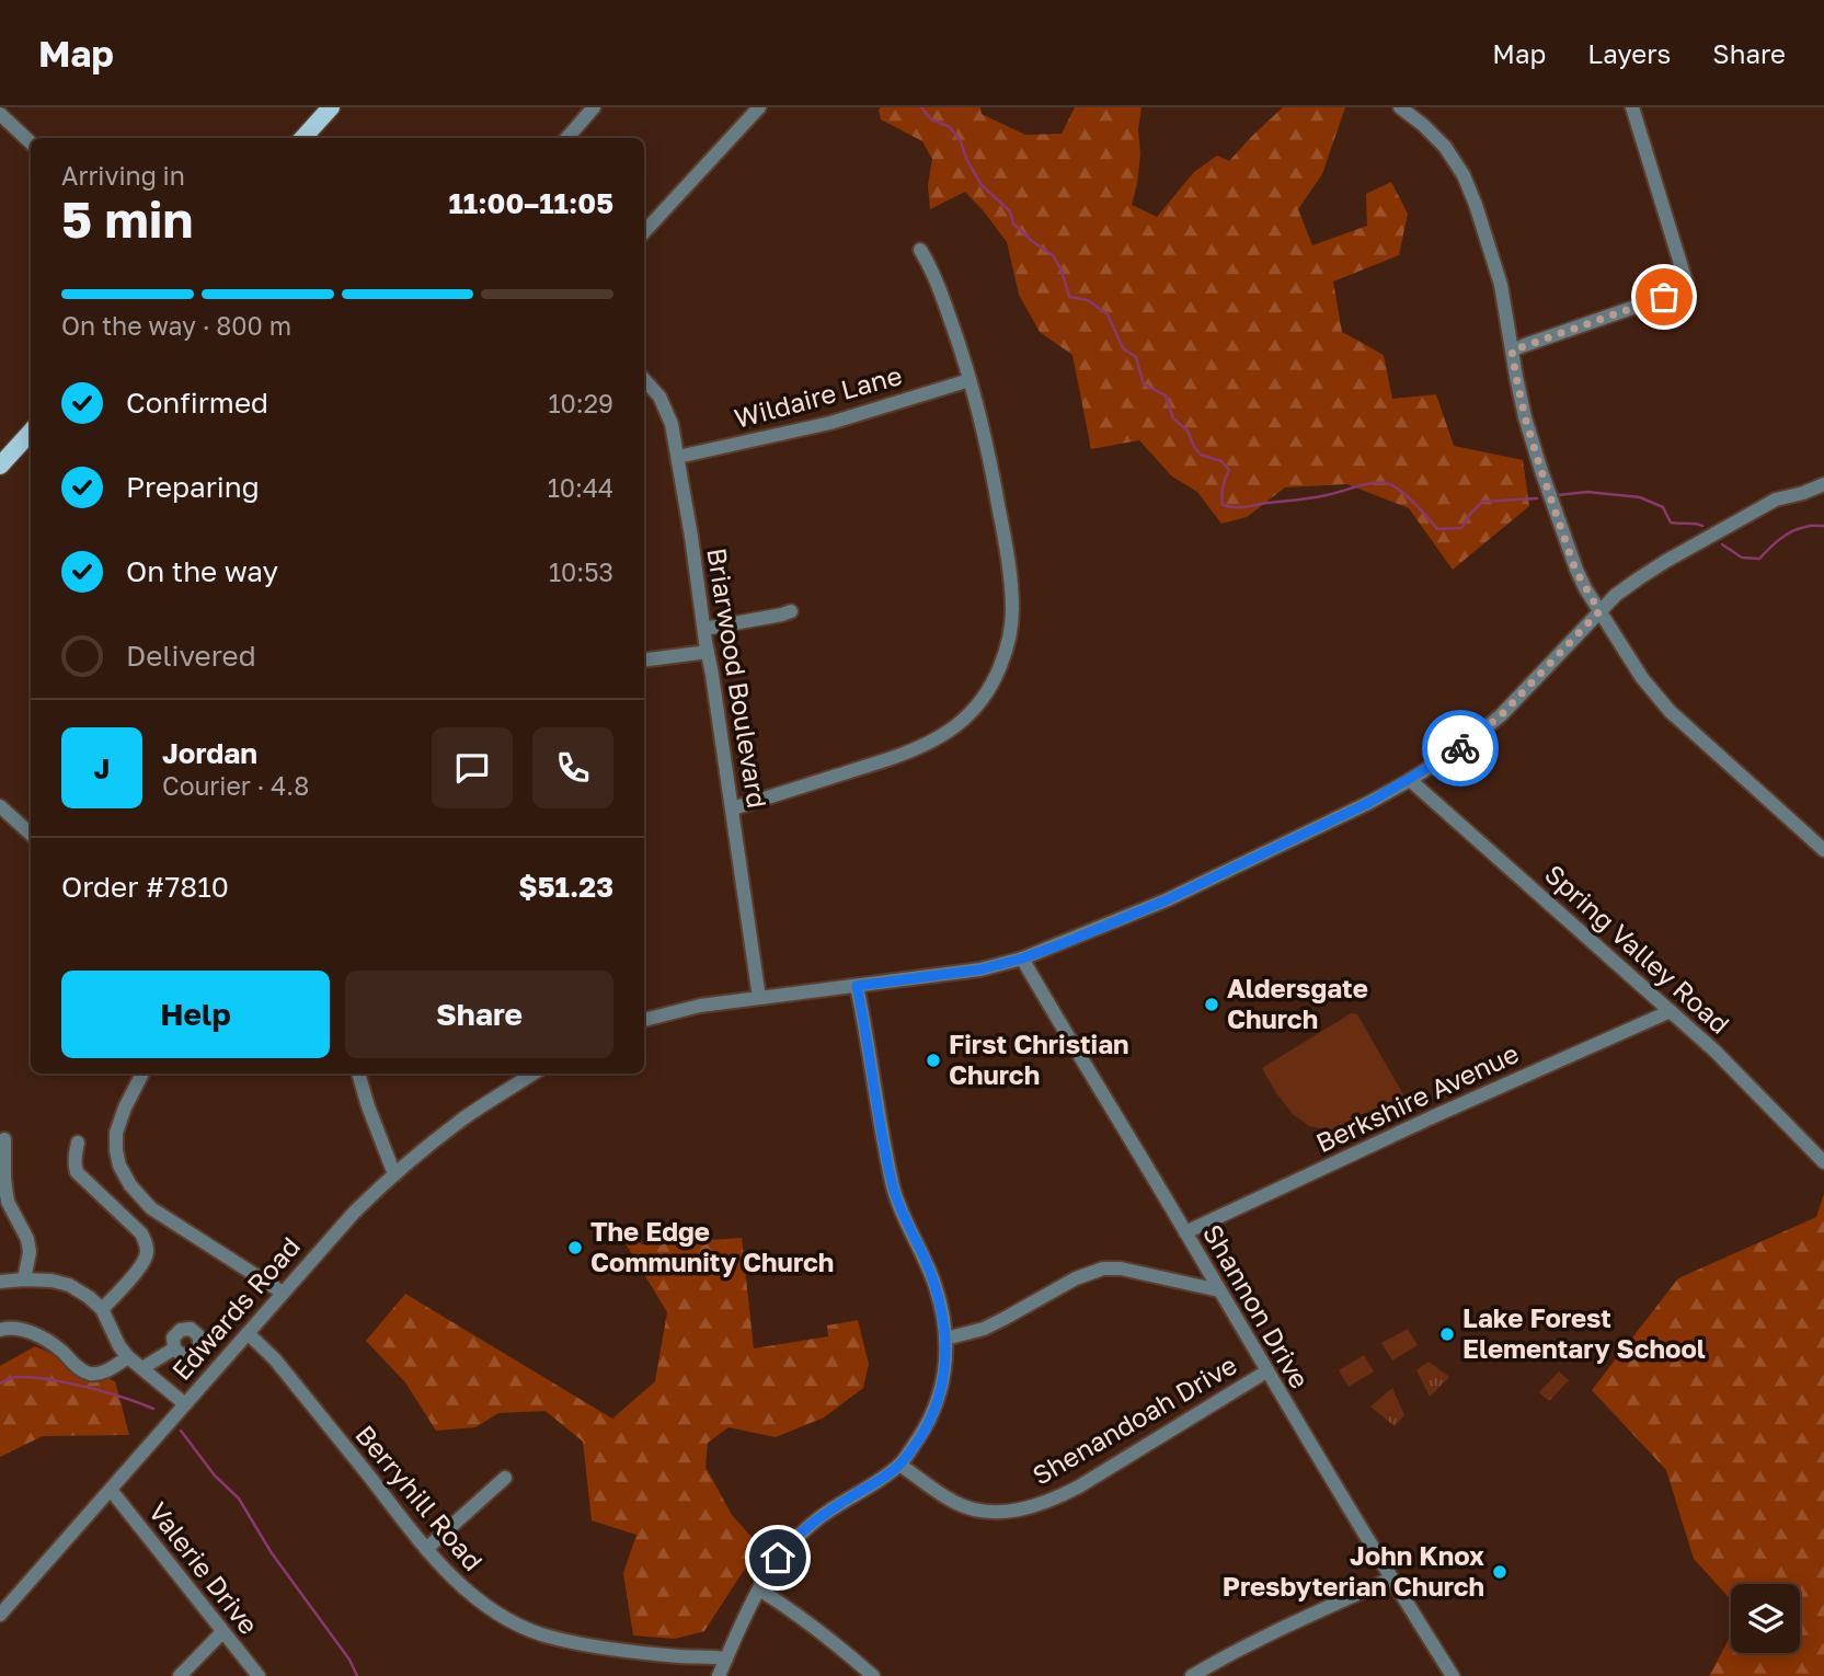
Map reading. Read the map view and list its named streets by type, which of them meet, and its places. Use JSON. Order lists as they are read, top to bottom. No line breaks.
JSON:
{"streets":{"street":["Wildaire Lane","Briarwood Boulevard","Spring Valley Road","Berkshire Avenue","Shannon Drive","Edwards Road","Shenandoah Drive","Berryhill Road","Valerie Drive"]},"crossings":[["Wildaire Lane","Briarwood Boulevard"],["Spring Valley Road","Berkshire Avenue"],["Berkshire Avenue","Shannon Drive"],["Shannon Drive","Shenandoah Drive"],["Edwards Road","Berryhill Road"],["Edwards Road","Valerie Drive"]],"places":["Aldersgate Church","First Christian Church","The Edge Community Church","Lake Forest Elementary School","John Knox Presbyterian Church"],"page":{"header":"Map","nav":["Map","Layers","Share"],"heading":["5 min","Arriving in","11:00–11:05"],"panel":["Jordan","Courier · 4.8","Order #7810","$51.23"],"bar":"On the way · 800 m","list":[["Confirmed","10:29"],["Preparing","10:44"],["On the way","10:53"],"Delivered"],"round":"J","buttons":["Help","Share"]}}
